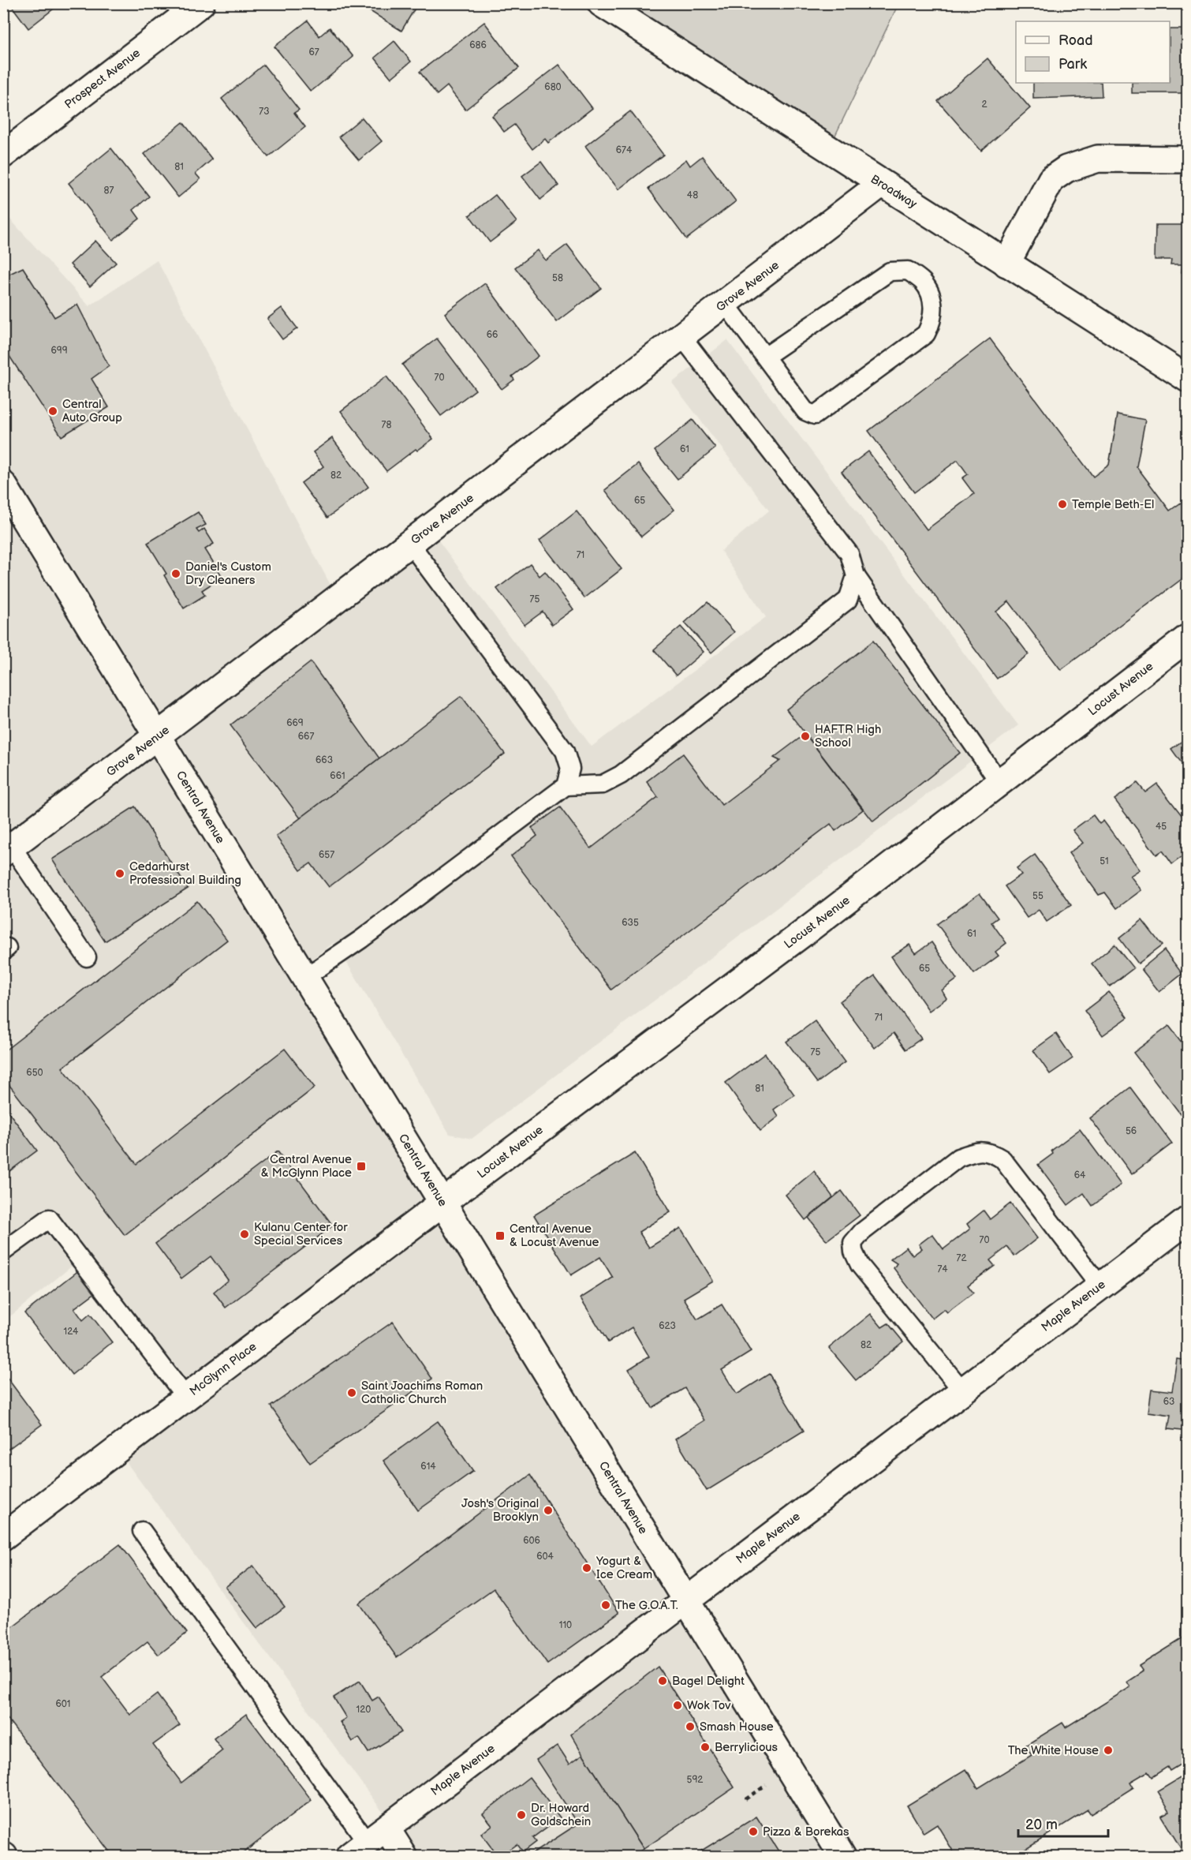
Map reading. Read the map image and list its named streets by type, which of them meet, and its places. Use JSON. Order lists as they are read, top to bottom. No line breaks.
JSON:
{"streets":{"street":["Prospect Avenue","Broadway","Grove Avenue","Locust Avenue","Central Avenue","Maple Avenue","McGlynn Place"]},"crossings":[["Broadway","Grove Avenue"],["Grove Avenue","Central Avenue"],["Locust Avenue","Central Avenue"],["Locust Avenue","McGlynn Place"],["Central Avenue","Maple Avenue"],["Central Avenue","McGlynn Place"]],"places":{"other":["Central Auto Group","Temple Beth-El","Daniel's Custom Dry Cleaners","HAFTR High School","Cedarhurst Professional Building","Kulanu Center for Special Services","Saint Joachims Roman Catholic Church","Josh's Original Brooklyn","Yogurt & Ice Cream","The G.O.A.T.","Bagel Delight","Wok Tov","Smash House","Berrylicious","The White House","Dr. Howard Goldschein","Pizza & Borekas"],"transit":["Central Avenue & McGlynn Place","Central Avenue & Locust Avenue"]},"house_numbers":["686","67","680","2","73","674","81","87","48","58","66","699","70","78","61","82","65","71","75","669","667","663","661","45","657","51","55","635","61","65","71","75","650","81","56","64","70","72","74","623","124","82","63","614","606","604","110","601","120","592"],"legend":["Road","Park"],"scale_bar":"20 m"}
